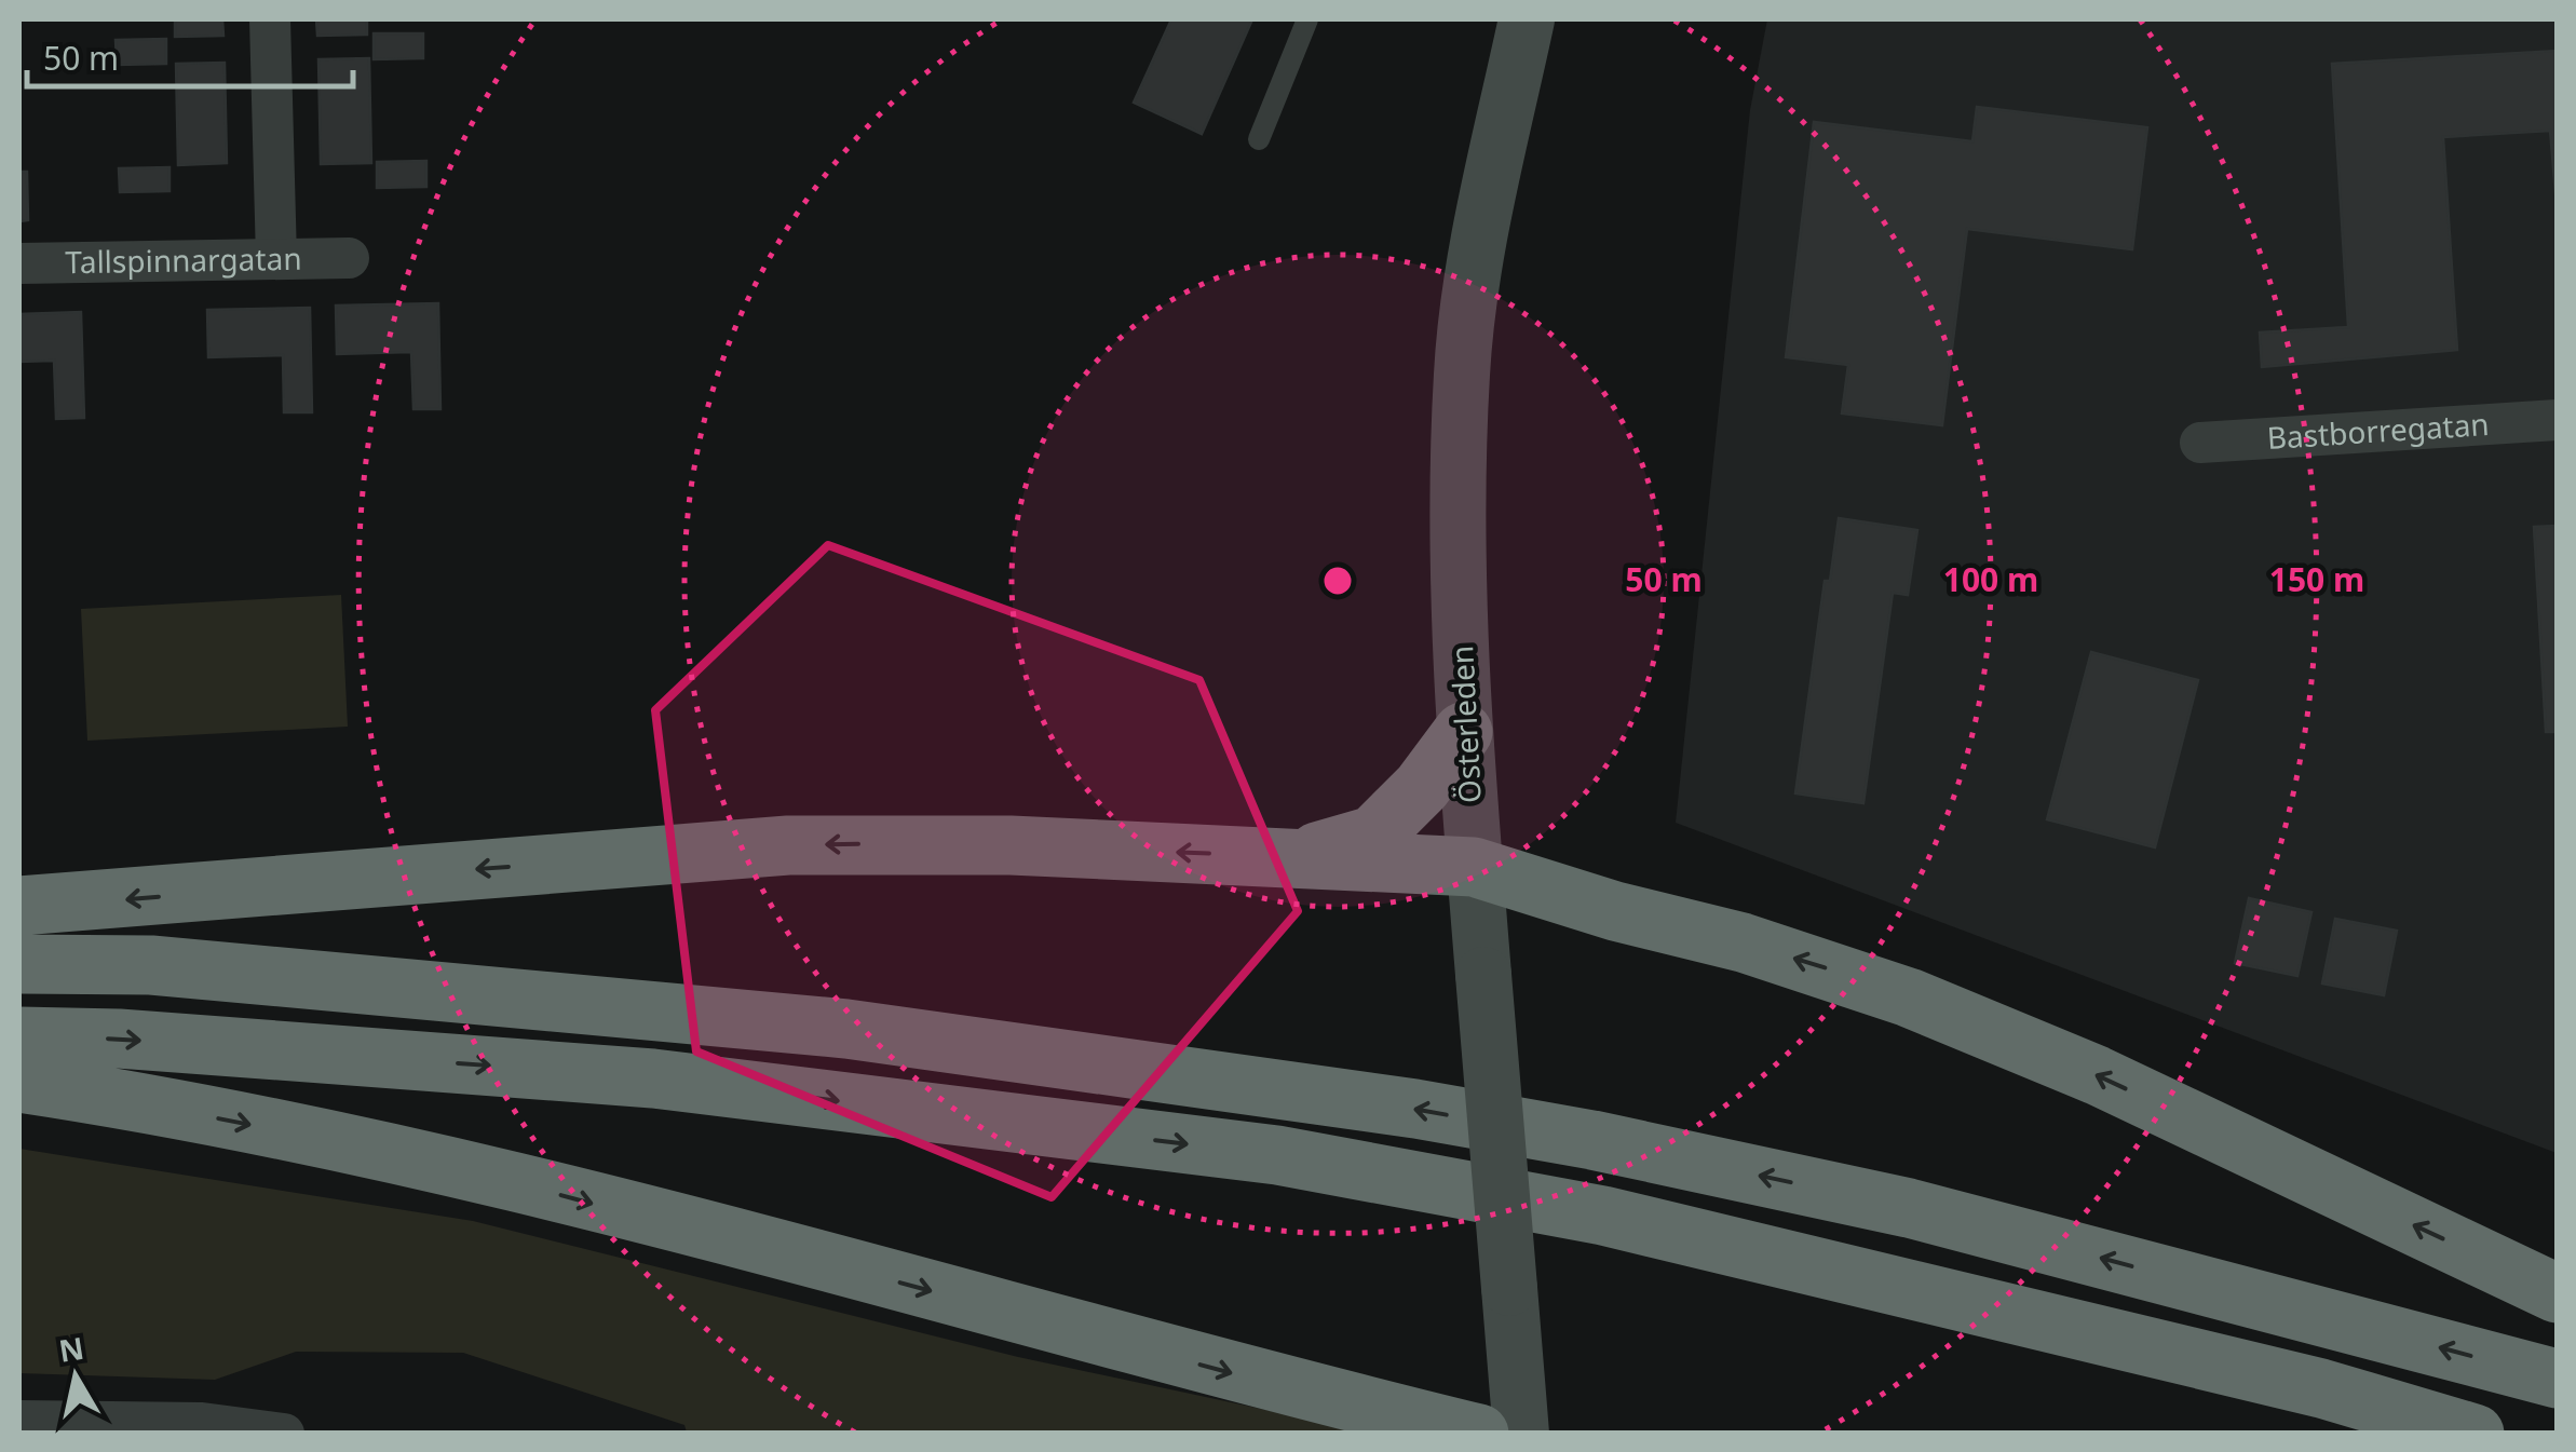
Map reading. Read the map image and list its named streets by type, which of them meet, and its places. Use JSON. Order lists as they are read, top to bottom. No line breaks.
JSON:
{"streets":{"main road":["Österleden"],"street":["Tallspinnargatan","Bastborregatan"]},"scale_bar":"50 m","north":"top","rings":["50 m","100 m","150 m"]}
